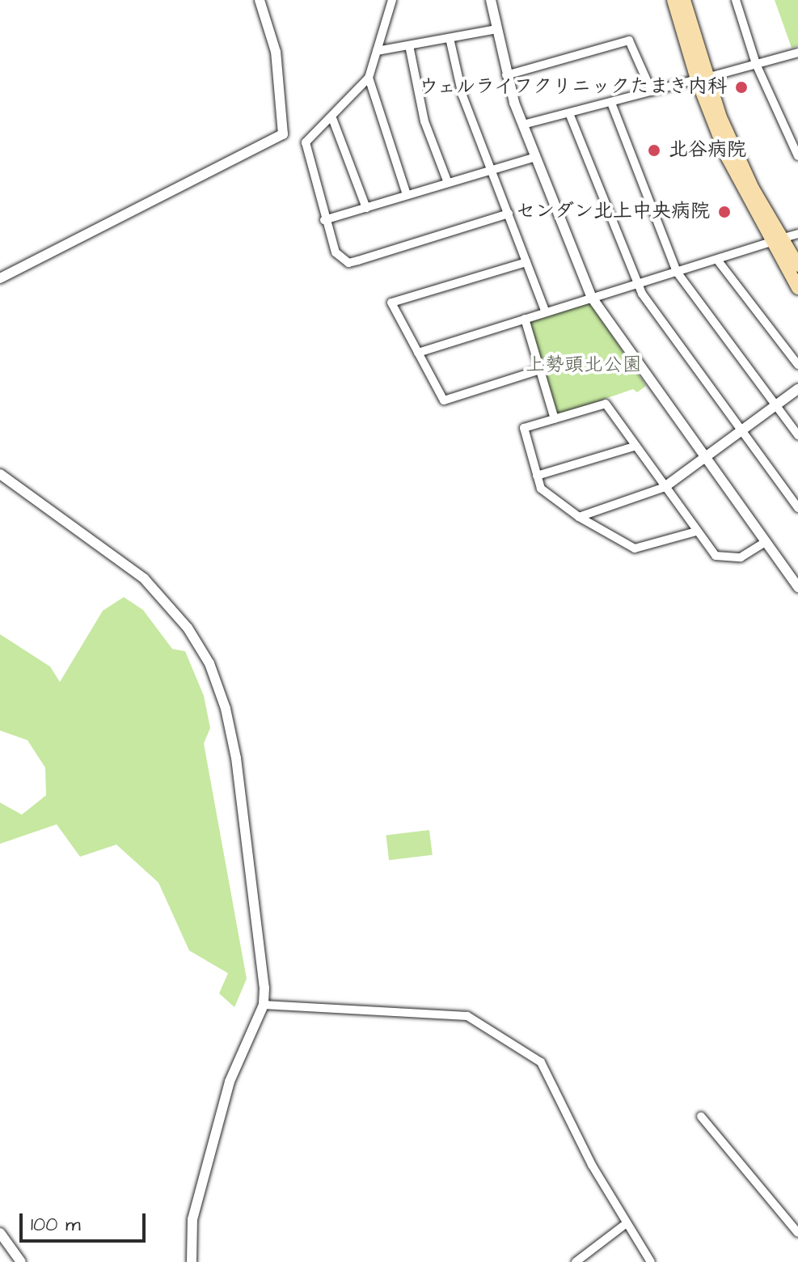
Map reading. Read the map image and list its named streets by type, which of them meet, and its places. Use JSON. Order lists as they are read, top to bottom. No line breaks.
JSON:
{"parks":["上勢頭北公園"],"places":["ウェルライフクリニックたまき内科","北谷病院","センダン北上中央病院"],"scale_bar":"100 m"}
